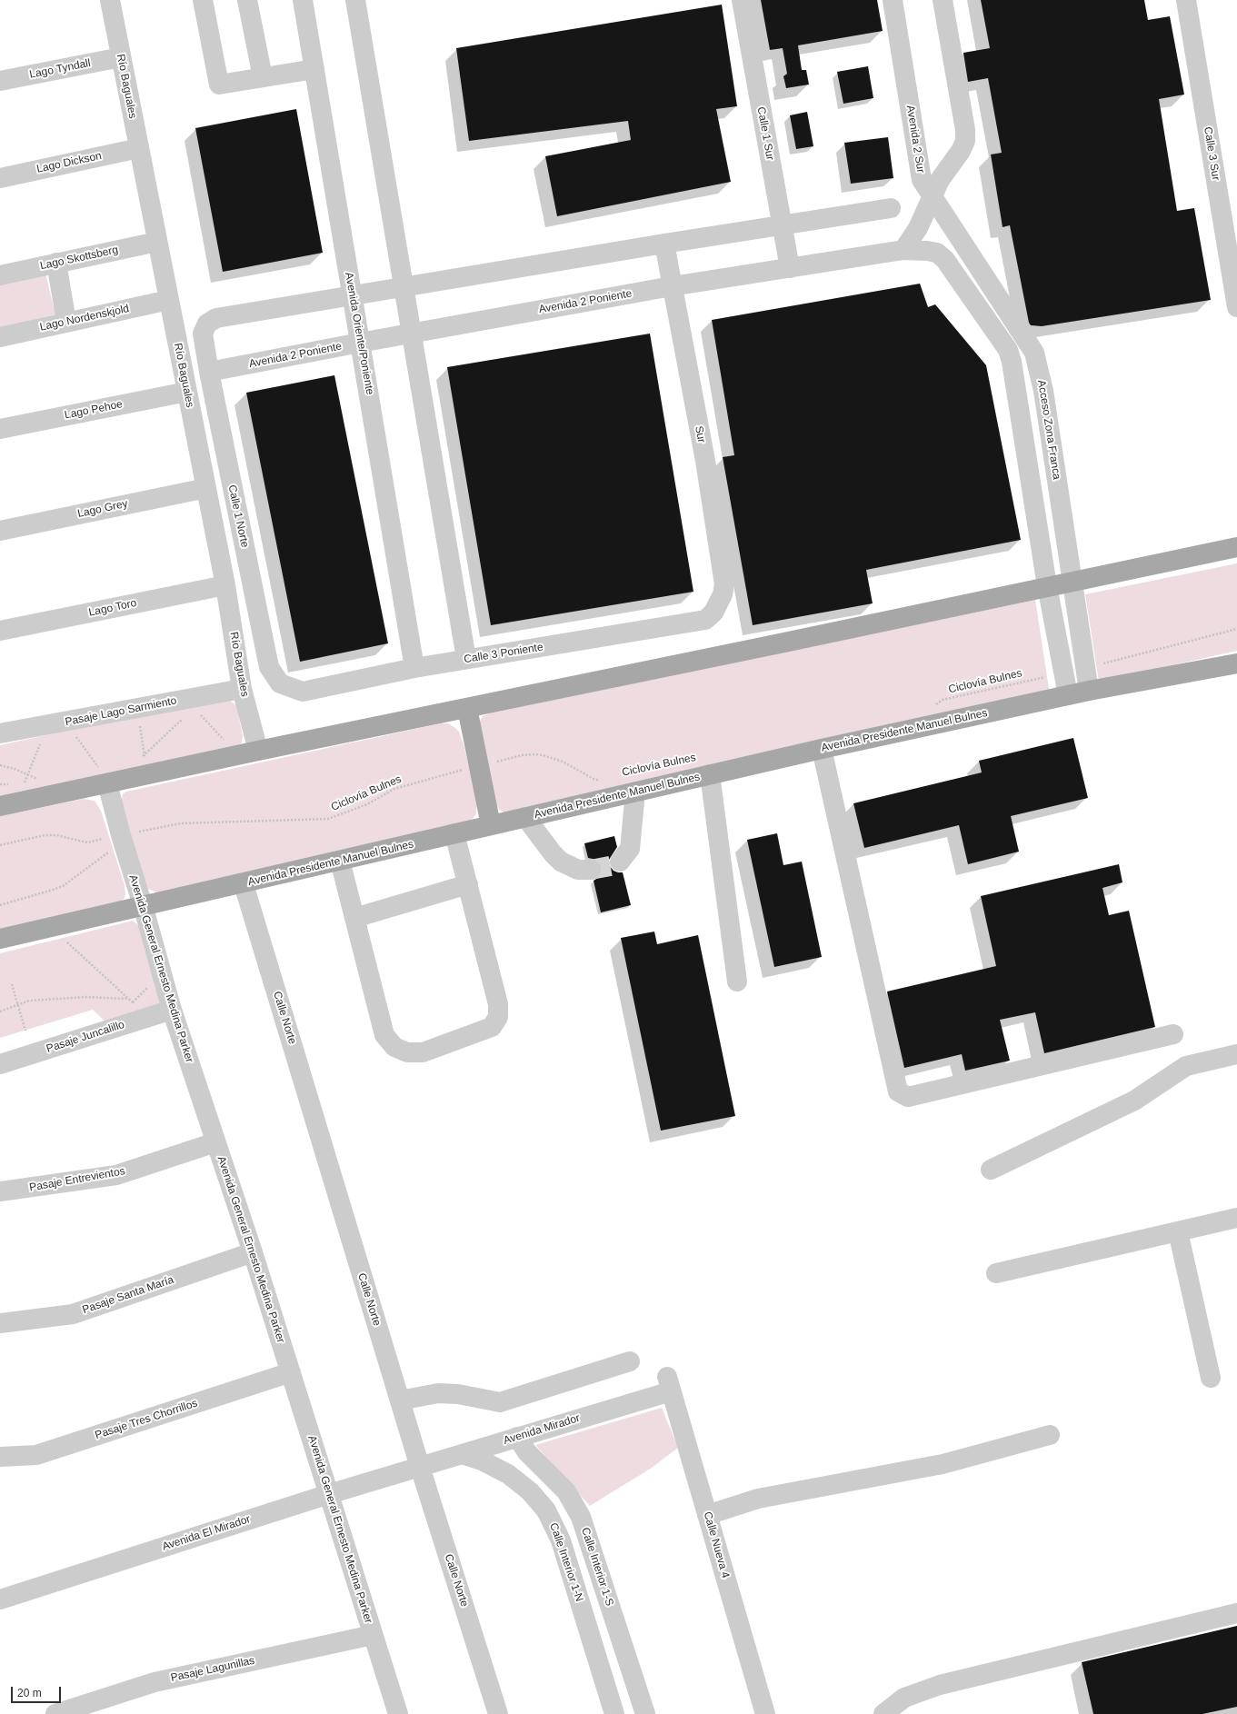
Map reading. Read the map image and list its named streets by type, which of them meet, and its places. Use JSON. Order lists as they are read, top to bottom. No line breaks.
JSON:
{"streets":{"main road":["Avenida Presidente Manuel Bulnes"],"street":["Lago Tyndall","Río Baguales","Calle 1 Sur","Avenida 2 Sur","Calle 3 Sur","Lago Dickson","Lago Skottsberg","Avenida 2 Poniente","Lago Nordenskjold","Avenida Oriente/Poniente","Lago Pehoe","Acceso Zona Franca","Sur","Lago Grey","Calle 1 Norte","Lago Toro","Calle 3 Poniente","Pasaje Lago Sarmiento","Avenida General Ernesto Medina Parker","Calle Norte","Pasaje Juncalillo","Pasaje Entrevientos","Pasaje Santa María","Pasaje Tres Chorrillos","Avenida Mirador","Avenida El Mirador","Calle Nueva 4","Calle Interior 1-N","Calle Interior 1-S","Pasaje Lagunillas"],"path":["Ciclovía Bulnes"]},"crossings":[["Lago Tyndall","Río Baguales"],["Río Baguales","Lago Dickson"],["Río Baguales","Lago Skottsberg"],["Río Baguales","Lago Nordenskjold"],["Río Baguales","Lago Pehoe"],["Río Baguales","Lago Grey"],["Río Baguales","Lago Toro"],["Río Baguales","Pasaje Lago Sarmiento"],["Calle 1 Sur","Avenida 2 Poniente"],["Avenida 2 Sur","Acceso Zona Franca"],["Avenida 2 Poniente","Avenida Oriente/Poniente"],["Avenida 2 Poniente","Sur"],["Avenida 2 Poniente","Calle 1 Norte"],["Avenida Oriente/Poniente","Calle 1 Norte"],["Avenida Oriente/Poniente","Calle 3 Poniente"],["Acceso Zona Franca","Avenida Presidente Manuel Bulnes"],["Sur","Calle 3 Poniente"],["Calle 1 Norte","Calle 3 Poniente"],["Ciclovía Bulnes","Avenida General Ernesto Medina Parker"],["Avenida Presidente Manuel Bulnes","Avenida General Ernesto Medina Parker"],["Avenida Presidente Manuel Bulnes","Calle Norte"],["Avenida General Ernesto Medina Parker","Pasaje Juncalillo"],["Avenida General Ernesto Medina Parker","Pasaje Entrevientos"],["Avenida General Ernesto Medina Parker","Pasaje Santa María"],["Avenida General Ernesto Medina Parker","Pasaje Tres Chorrillos"],["Avenida General Ernesto Medina Parker","Avenida El Mirador"],["Avenida General Ernesto Medina Parker","Pasaje Lagunillas"],["Calle Norte","Avenida Mirador"],["Calle Norte","Avenida El Mirador"],["Avenida Mirador","Avenida El Mirador"],["Avenida Mirador","Calle Nueva 4"],["Avenida Mirador","Calle Interior 1-N"],["Avenida Mirador","Calle Interior 1-S"]],"scale_bar":"20 m"}
